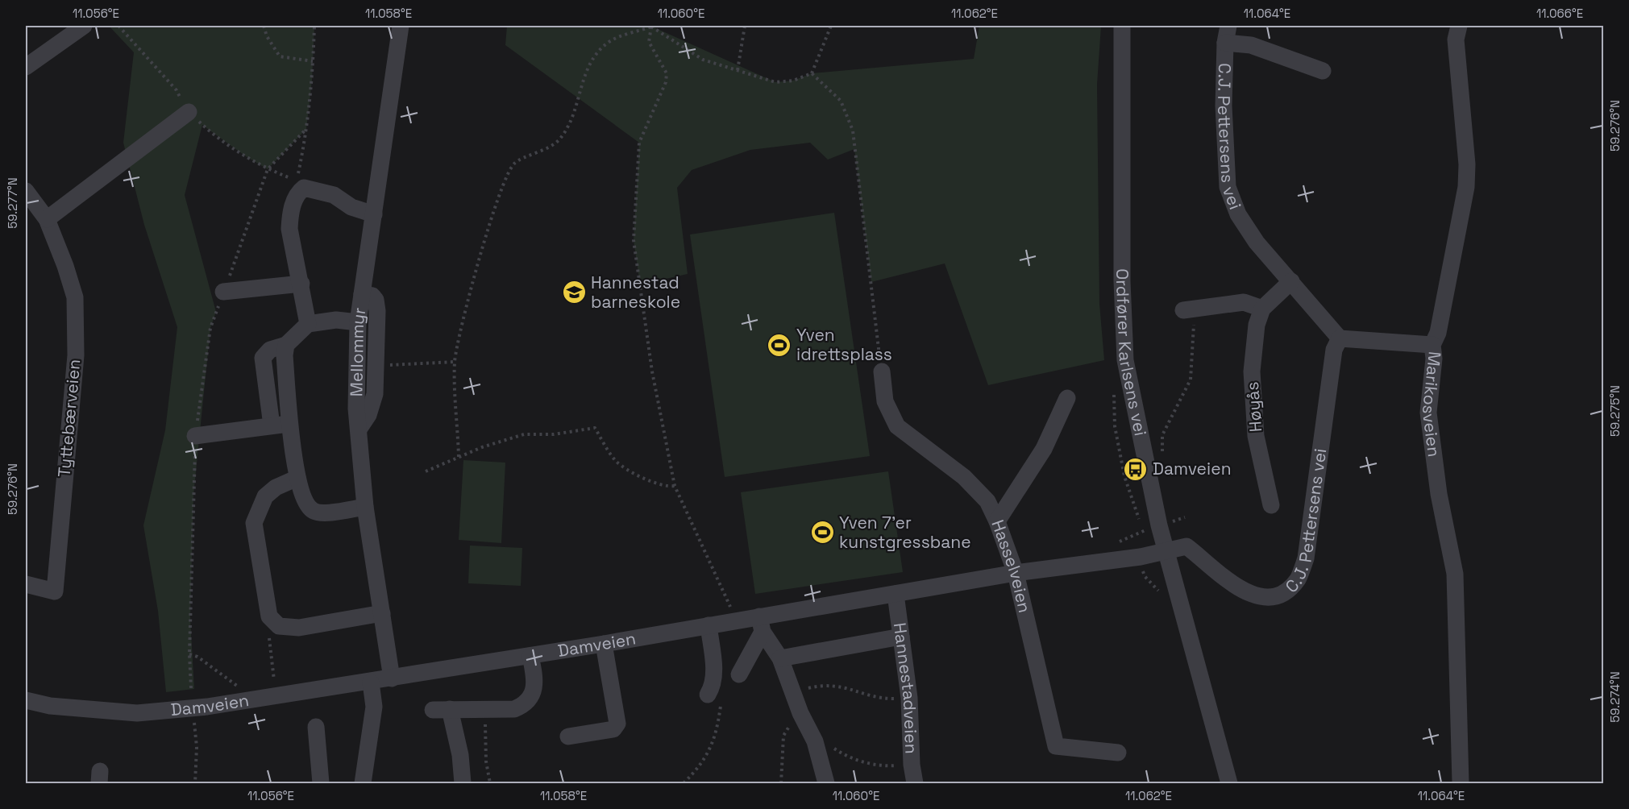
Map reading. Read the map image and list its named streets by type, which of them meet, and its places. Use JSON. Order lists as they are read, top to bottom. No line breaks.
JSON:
{"streets":{"street":["C.J. Pettersens vei","Mellommyr","Ordfører Karlsens vei","Marikosveien","Høyås","Tyttebærveien","Hasselveien","Damveien","Hannestadveien"]},"crossings":[["C.J. Pettersens vei","Ordfører Karlsens vei"],["C.J. Pettersens vei","Høyås"],["C.J. Pettersens vei","Damveien"],["Mellommyr","Damveien"],["Ordfører Karlsens vei","Damveien"],["Hasselveien","Damveien"],["Damveien","Hannestadveien"]],"places":{"school or university":["Hannestad barneskole"],"sports":["Yven idrettsplass","Yven 7'er kunstgressbane"],"bus stop":["Damveien"]},"coordinates":["11.056°E","11.058°E","11.060°E","11.062°E","11.064°E","11.066°E","59.276°N","59.277°N","59.275°N","59.274°N"]}
